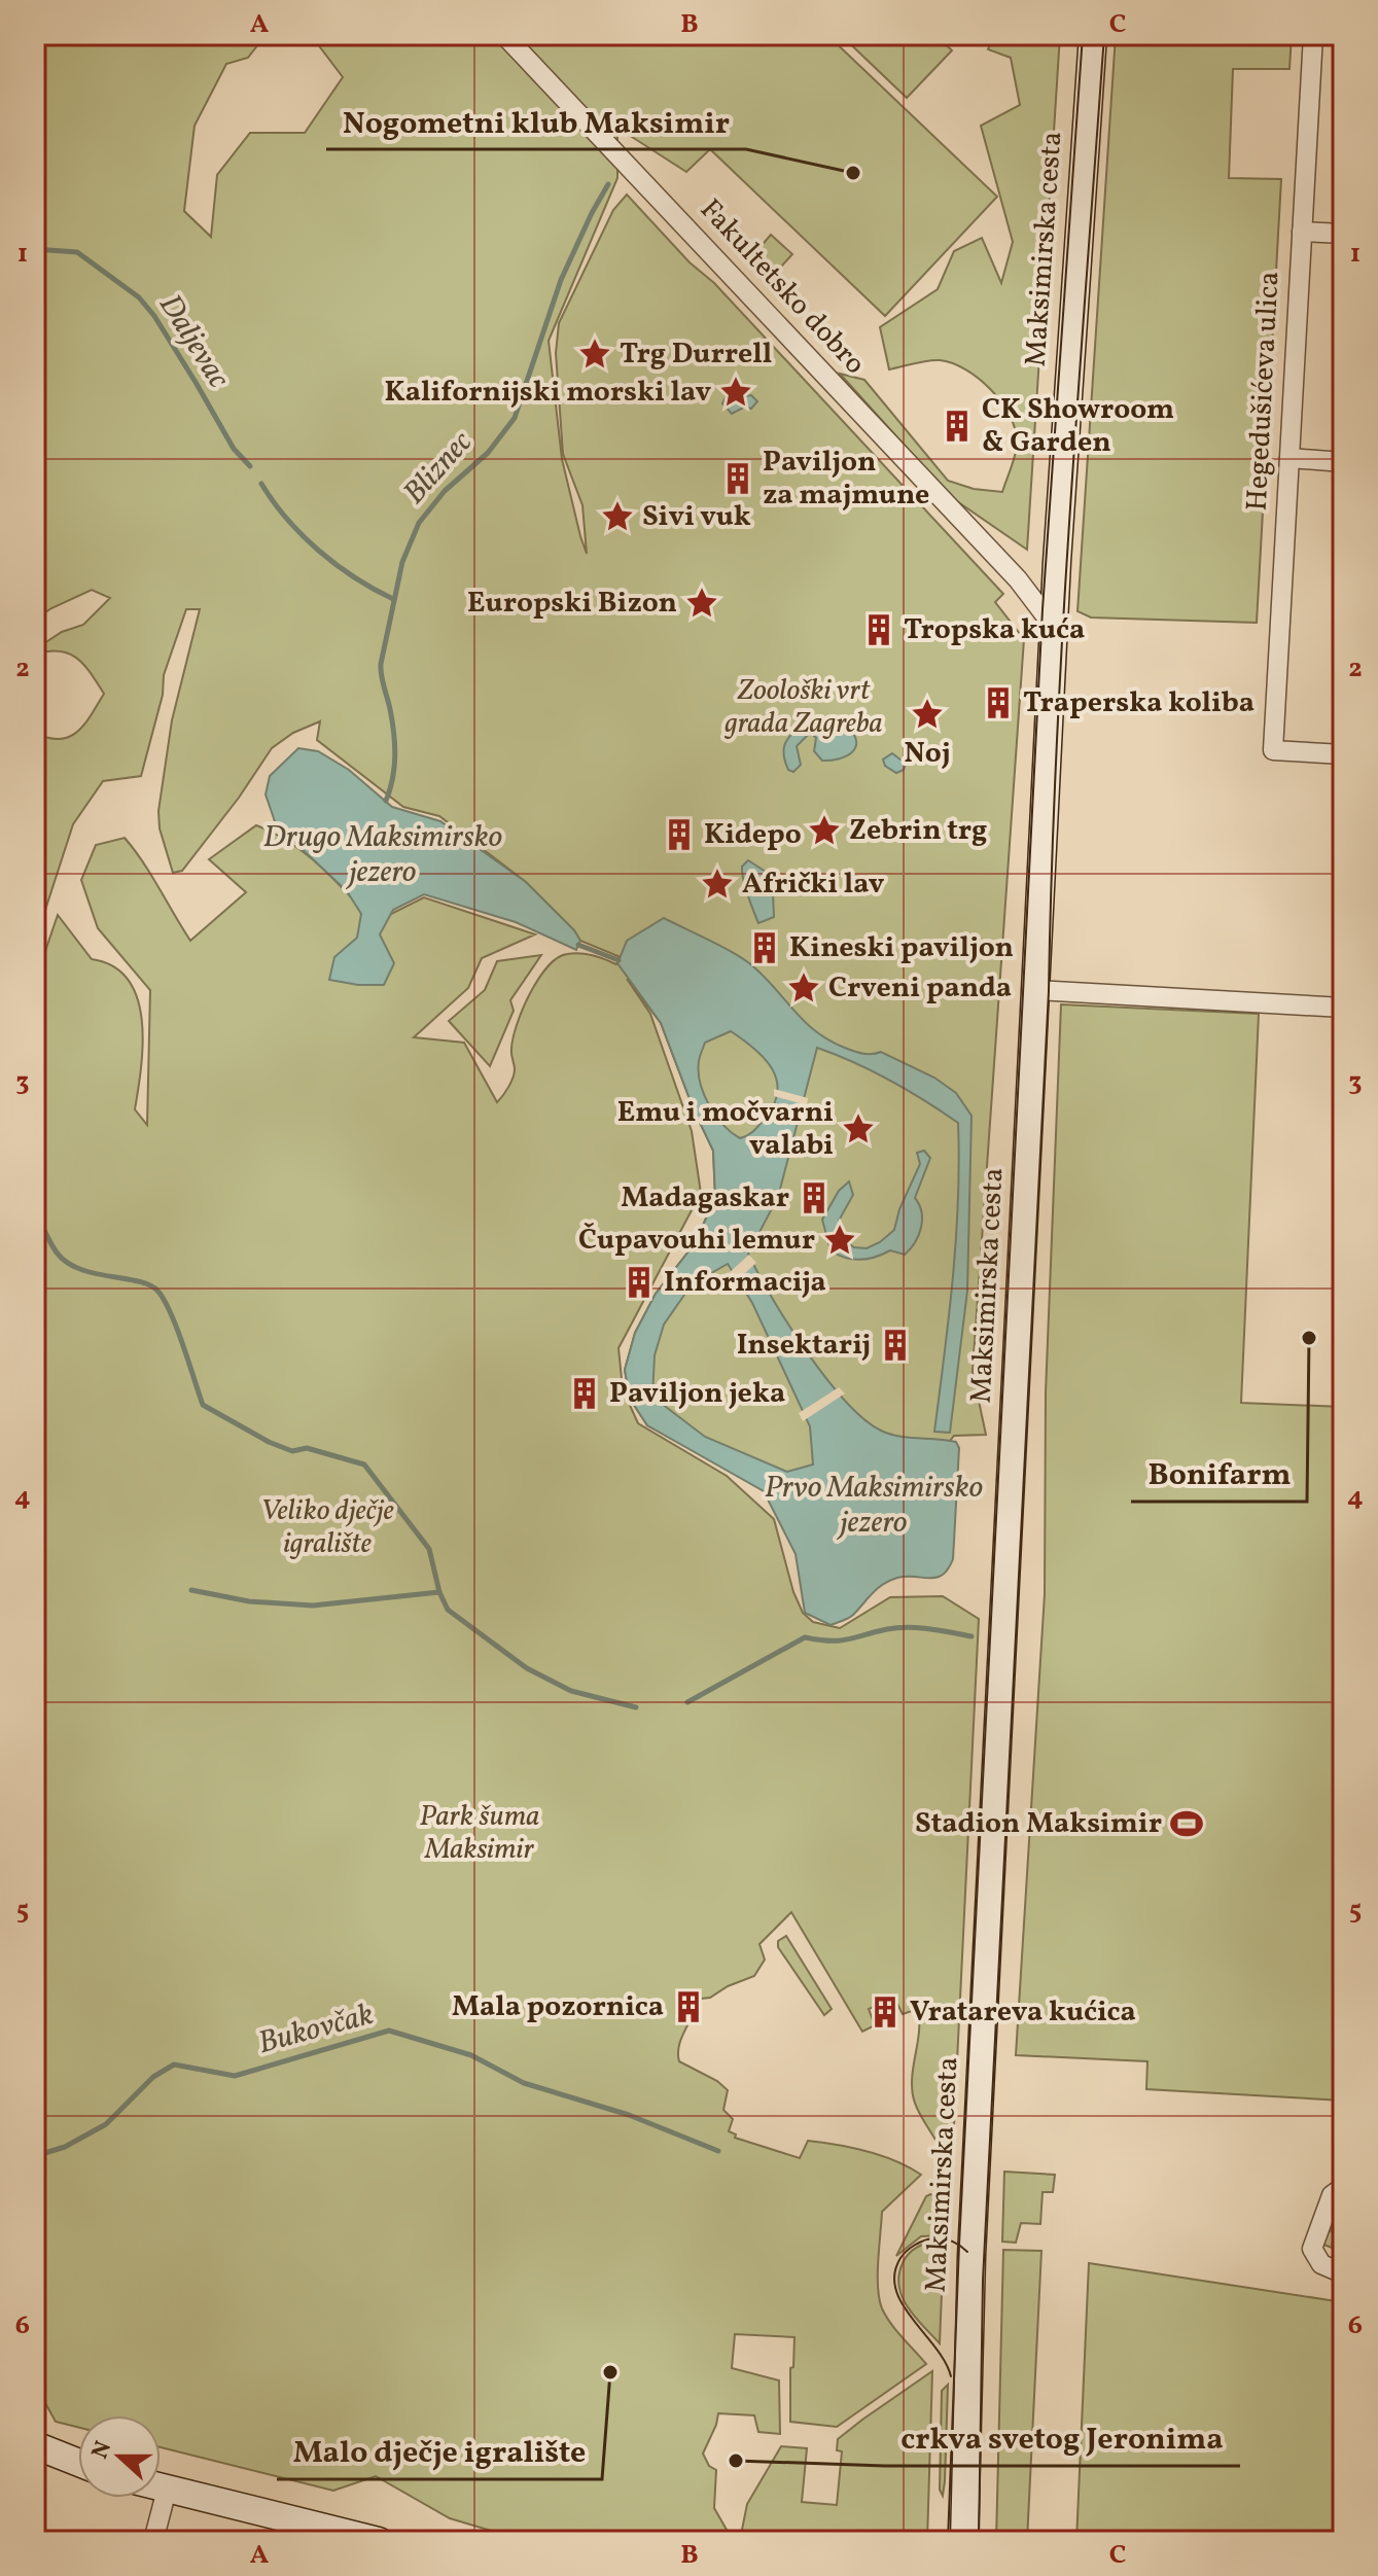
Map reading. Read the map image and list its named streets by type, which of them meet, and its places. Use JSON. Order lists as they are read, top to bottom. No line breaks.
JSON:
{"streets":{"main road":["Maksimirska cesta"],"street":["Fakultetsko dobro","Hegedušićeva ulica"]},"crossings":[["Maksimirska cesta","Fakultetsko dobro"]],"water":["Daljevac","Bliznec","Drugo Maksimirsko jezero","Prvo Maksimirsko jezero","Bukovčak"],"parks":["Zoološki vrt grada Zagreba","Veliko dječje igralište","Park šuma Maksimir"],"places":{"other":["Nogometni klub Maksimir","Bonifarm","Malo dječje igralište","crkva svetog Jeronima"],"place":["Trg Durrell","Kalifornijski morski lav","Sivi vuk","Europski Bizon","Noj","Zebrin trg","Afrički lav","Crveni panda","Emu i močvarni valabi","Čupavouhi lemur"],"building":["CK Showroom & Garden","Paviljon za majmune","Tropska kuća","Traperska koliba","Kidepo","Kineski paviljon","Madagaskar","Informacija","Insektarij","Paviljon jeka","Mala pozornica","Vratareva kućica"],"sports":["Stadion Maksimir"]},"north":"left","grid":{"columns":["A","B","C"],"rows":["1","2","3","4","5","6"]}}
